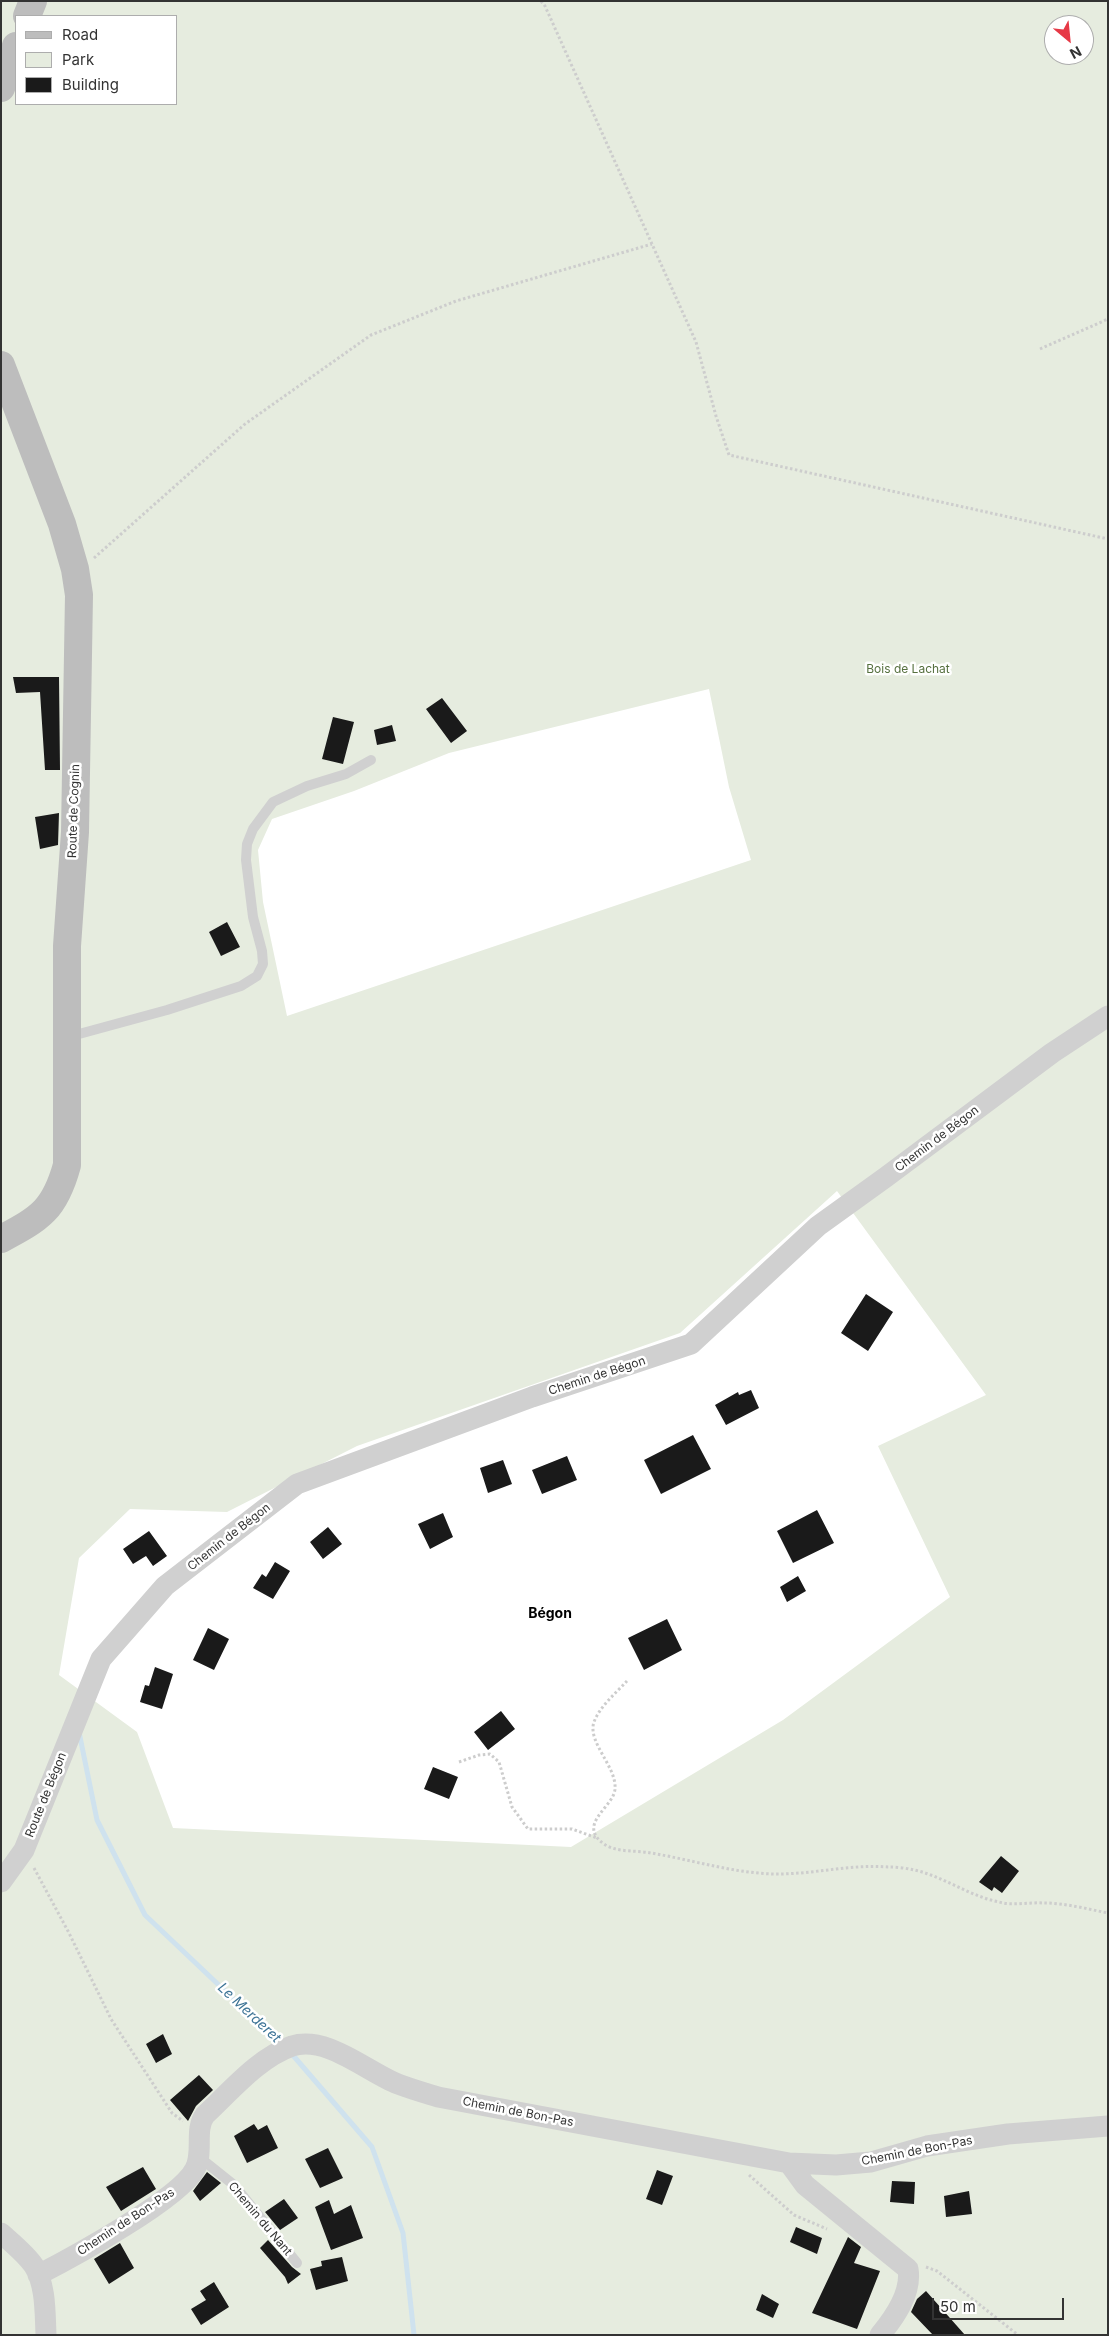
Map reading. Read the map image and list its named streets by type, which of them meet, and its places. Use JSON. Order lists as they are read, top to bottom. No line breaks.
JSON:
{"streets":{"main road":["Route de Cognin"],"street":["Chemin de Bégon","Route de Bégon","Chemin de Bon-Pas"],"lane":["Chemin du Nant"]},"crossings":[["Chemin de Bégon","Route de Bégon"],["Chemin de Bon-Pas","Chemin du Nant"]],"districts":["Bégon"],"water":["Le Merderet"],"parks":["Bois de Lachat"],"legend":["Road","Park","Building"],"scale_bar":"50 m","north":"bottom right"}
